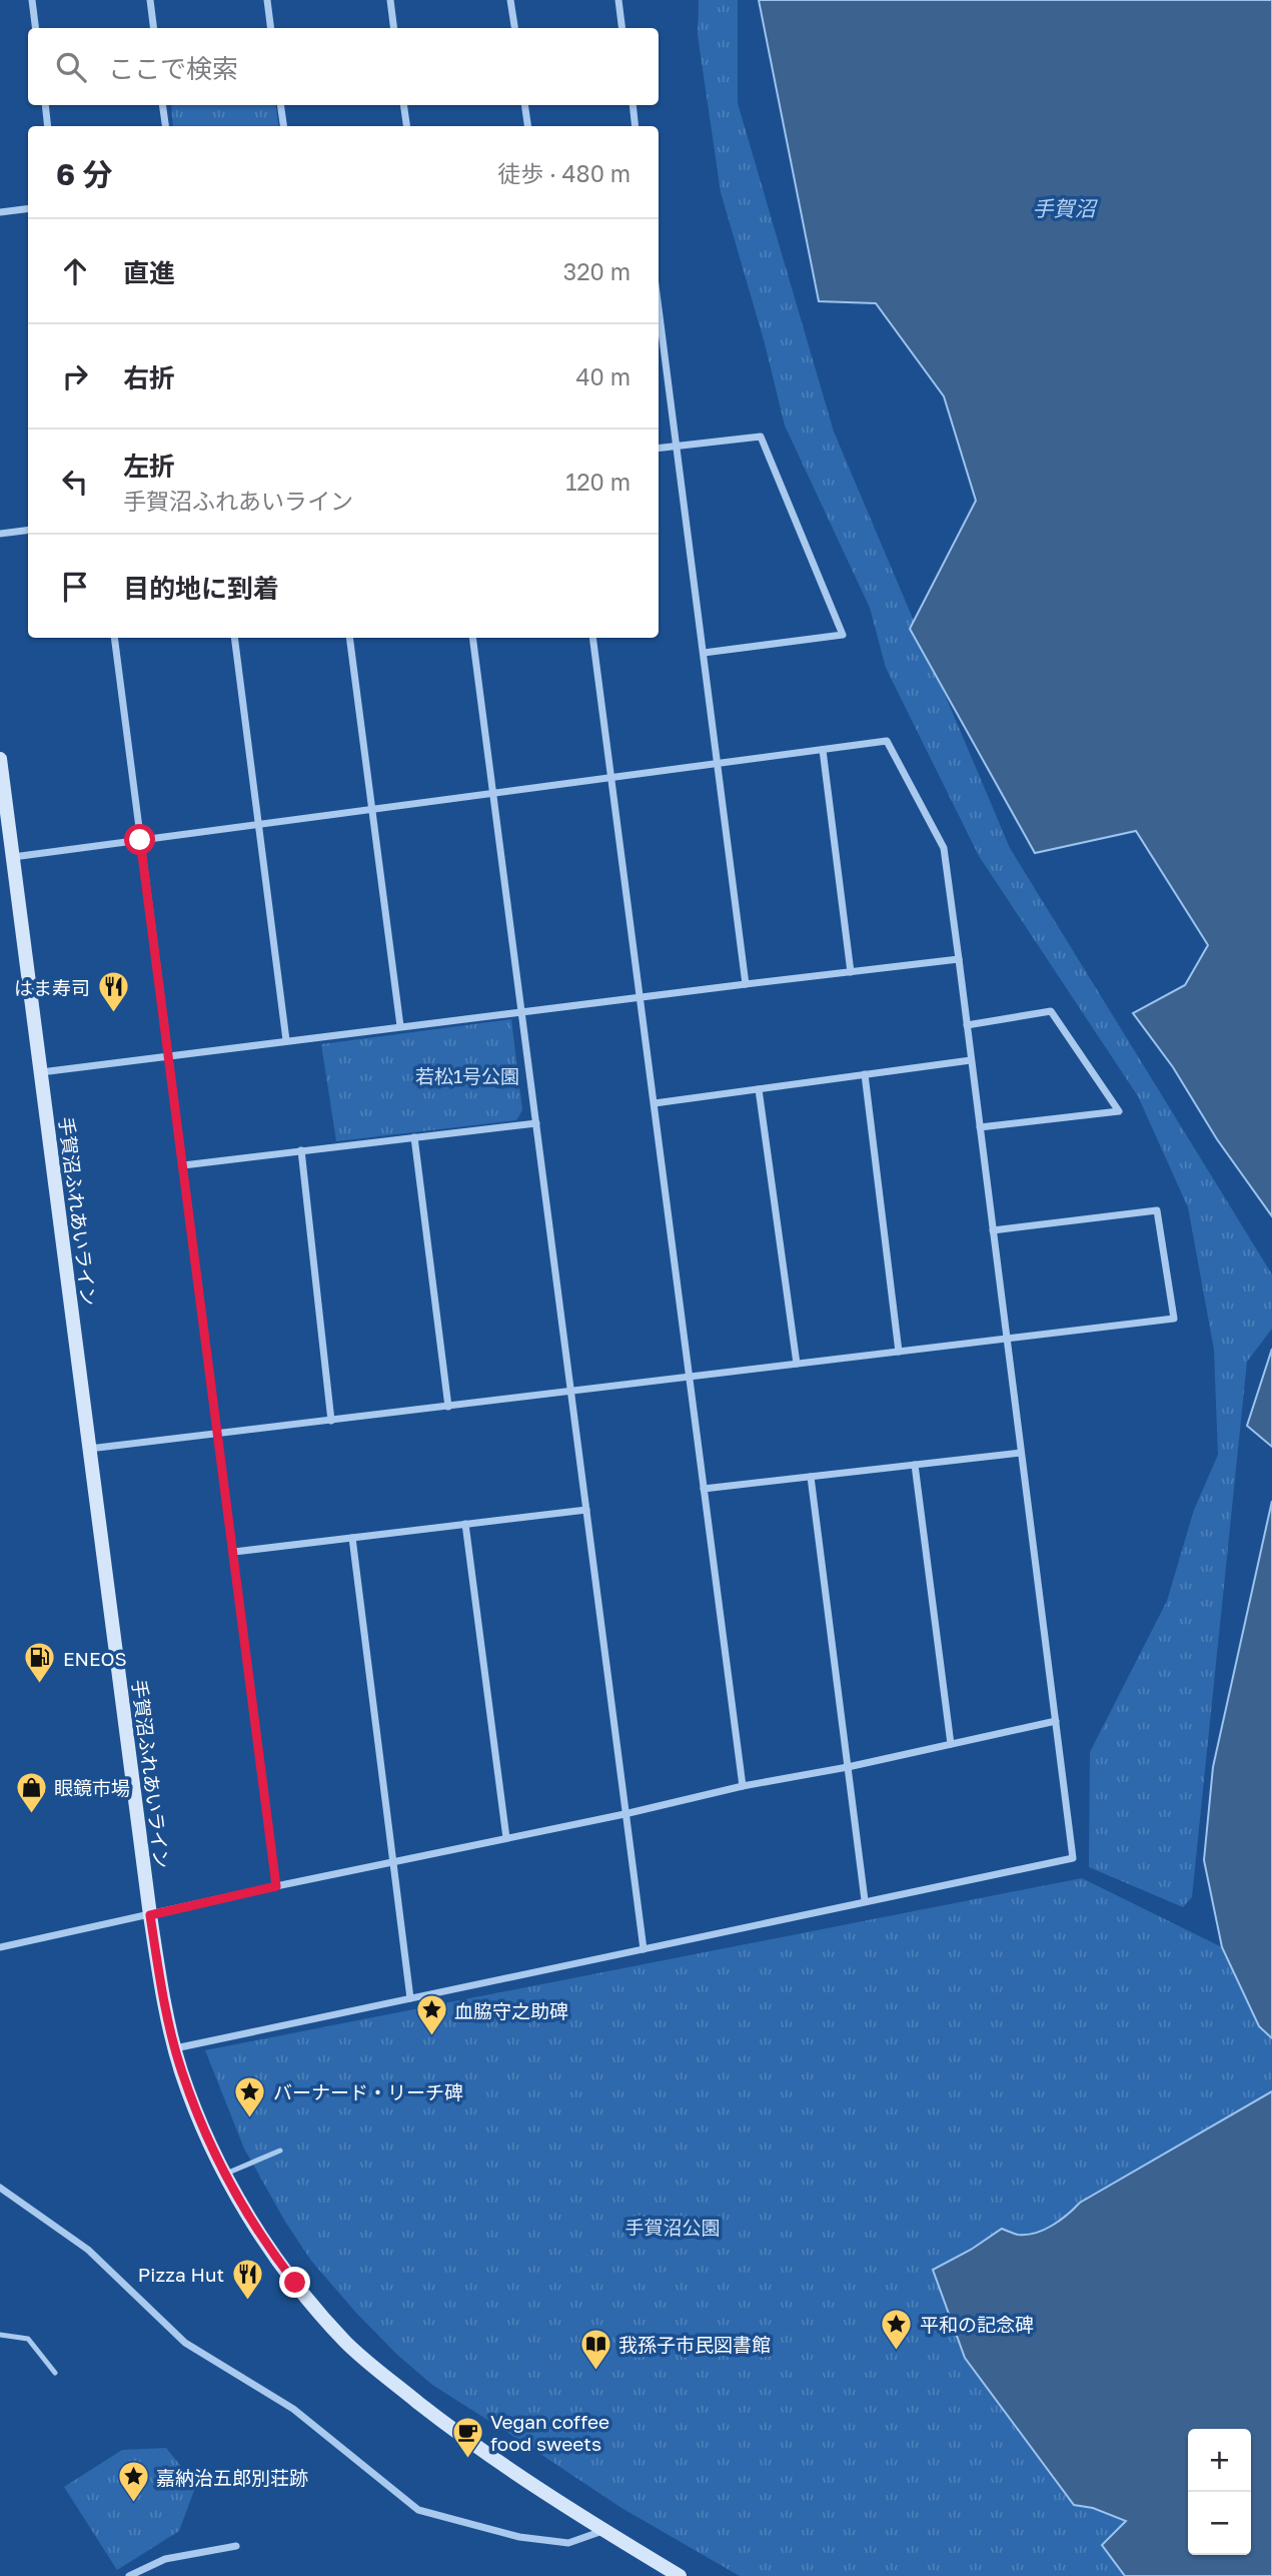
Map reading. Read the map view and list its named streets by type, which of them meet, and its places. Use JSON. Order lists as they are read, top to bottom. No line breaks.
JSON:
{"streets":{"street":["手賀沼ふれあいライン"]},"water":["手賀沼"],"parks":["若松1号公園","手賀沼公園"],"places":{"restaurant":["はま寿司","Pizza Hut"],"fuel station":["ENEOS"],"shop":["眼鏡市場"],"place":["血脇守之助碑","バーナード・リーチ碑","平和の記念碑","嘉納治五郎別荘跡"],"library":["我孫子市民図書館"],"cafe":["Vegan coffee food sweets"]},"page":{"search":"ここで検索","heading":["6 分","徒歩 · 480 m"],"list":[["直進","320 m"],["右折","40 m"],["左折","手賀沼ふれあいライン","120 m"],"目的地に到着"],"map_buttons":["+","−"]}}
